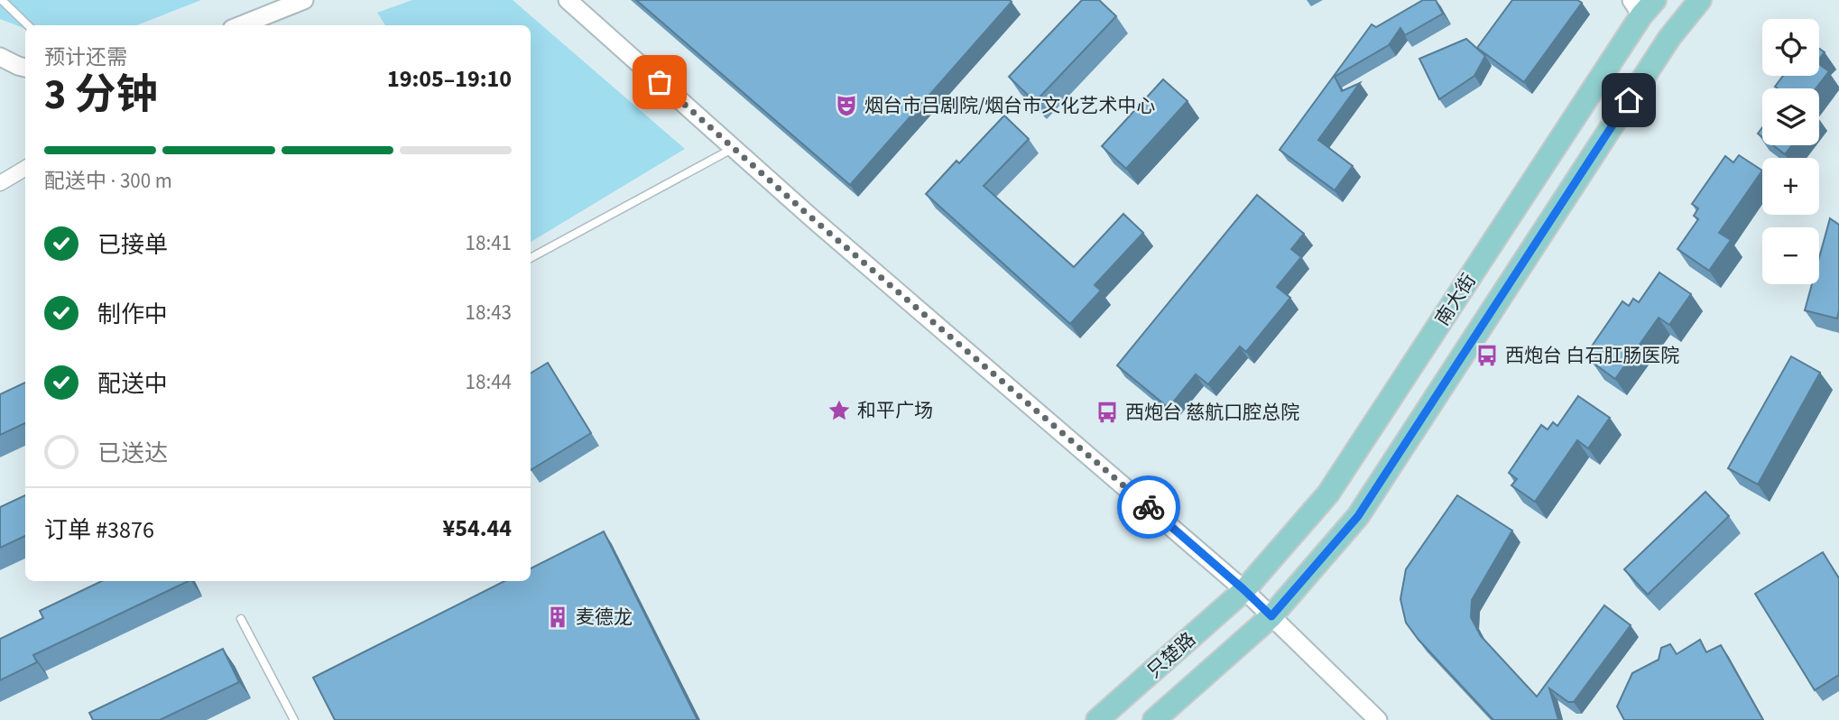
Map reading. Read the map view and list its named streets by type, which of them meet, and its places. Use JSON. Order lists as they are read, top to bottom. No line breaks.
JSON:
{"streets":{"main road":["南大街","只楚路"]},"crossings":[["南大街","只楚路"]],"places":{"theatre":["烟台市吕剧院/烟台市文化艺术中心"],"bus stop":["西炮台 白石肛肠医院","西炮台 慈航口腔总院"],"place":["和平广场"],"building":["麦德龙"]},"page":{"map_buttons":["+","−"],"heading":["3 分钟","预计还需","19:05–19:10"],"panel":["订单 #3876","¥54.44"],"bar":"配送中 · 300 m","list":[["已接单","18:41"],["制作中","18:43"],["配送中","18:44"],"已送达"]}}
